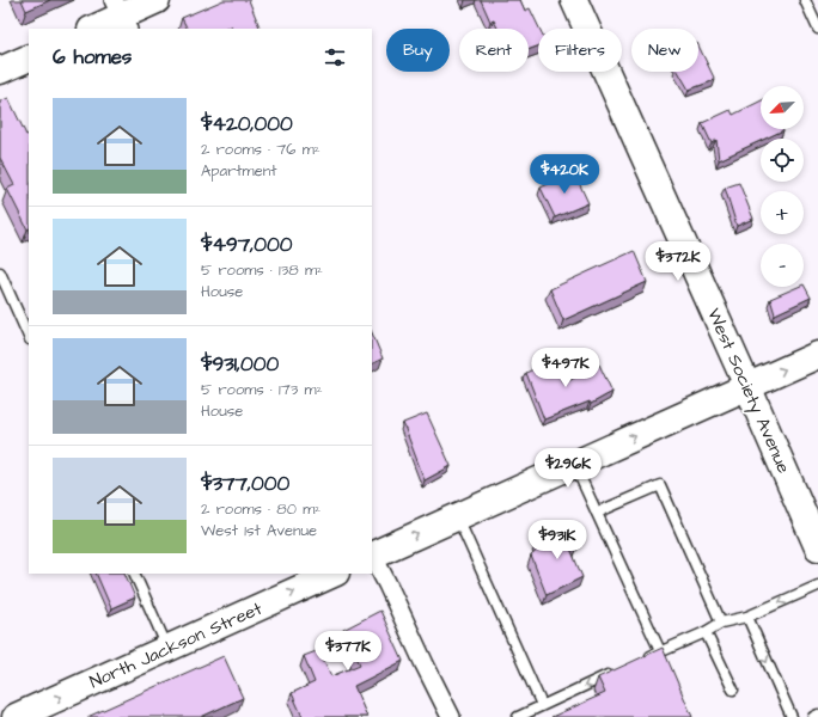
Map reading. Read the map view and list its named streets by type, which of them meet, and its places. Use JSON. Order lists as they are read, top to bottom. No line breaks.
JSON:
{"streets":{"street":["West Society Avenue","North Jackson Street"]},"one_way":["North Jackson Street"],"north":"bottom left","page":{"chip":["Buy","Rent","Filters","New"],"heading":"6 homes","map_buttons":["+","−"],"list":[{"name":"$420,000","note":"2 rooms · 76 m² · Apartment"},{"name":"$497,000","note":"5 rooms · 138 m² · House"},{"name":"$931,000","note":"5 rooms · 173 m² · House"},{"name":"$377,000","note":"2 rooms · 80 m² · West 1st Avenue"}],"price":["$420K","$372K","$497K","$296K","$931K","$377K"]}}
